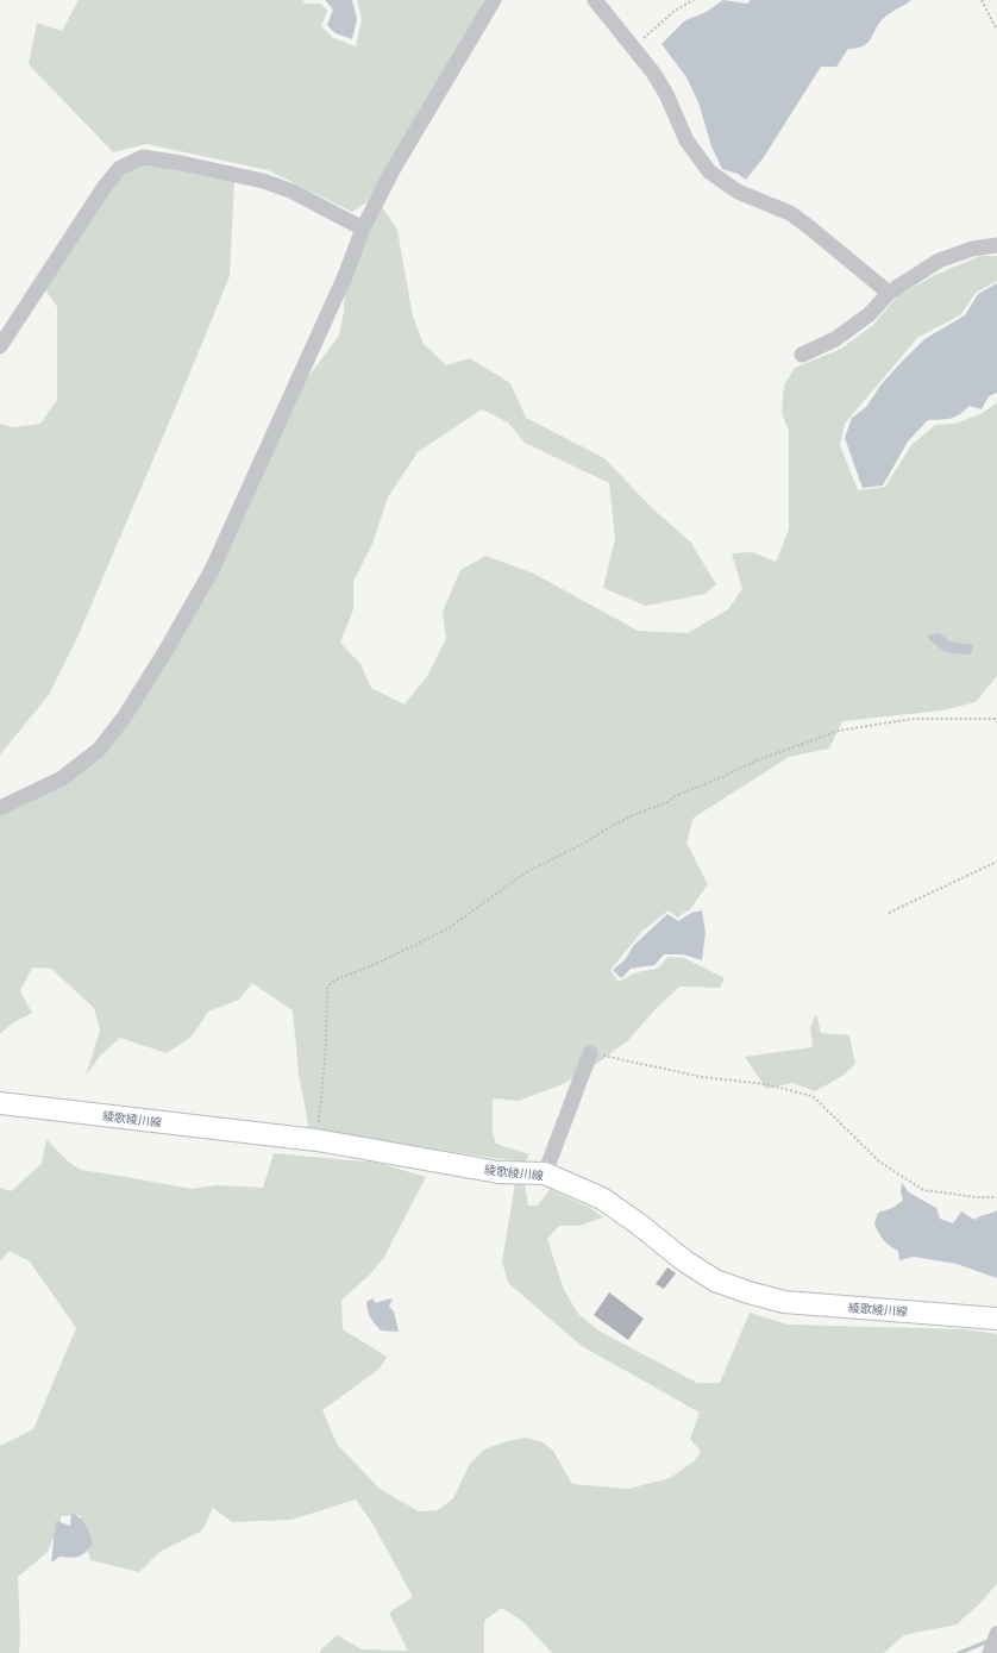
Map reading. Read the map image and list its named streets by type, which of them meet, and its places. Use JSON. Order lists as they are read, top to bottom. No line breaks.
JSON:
{"streets":{"main road":["綾歌綾川線"]}}
